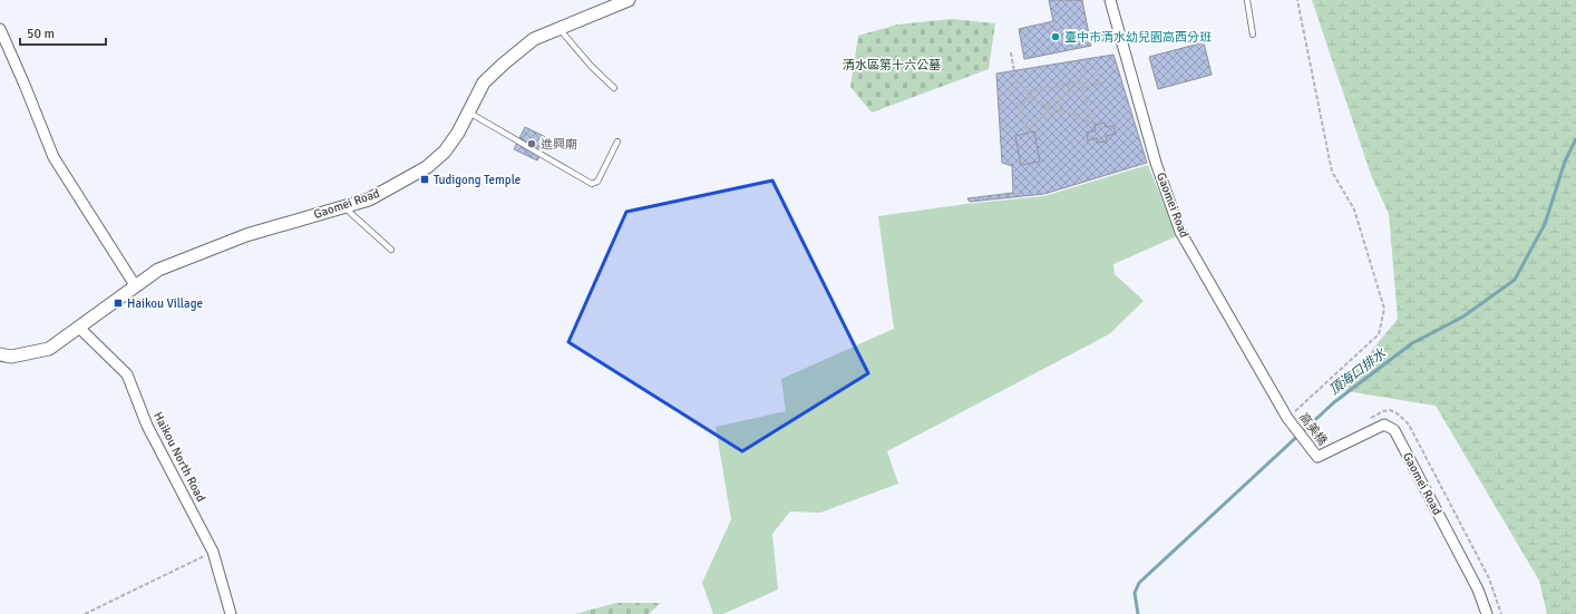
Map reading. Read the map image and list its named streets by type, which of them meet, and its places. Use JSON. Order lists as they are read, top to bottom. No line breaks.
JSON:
{"streets":{"street":["Gaomei Road","高美橋","Haikou North Road"]},"crossings":[["Gaomei Road","高美橋"],["Gaomei Road","Haikou North Road"]],"water":["頂海口排水"],"parks":["清水區第十六公墓"],"places":{"other":["臺中市清水幼兒園高西分班","進興廟"],"transit":["Tudigong Temple","Haikou Village"]},"scale_bar":"50 m"}
